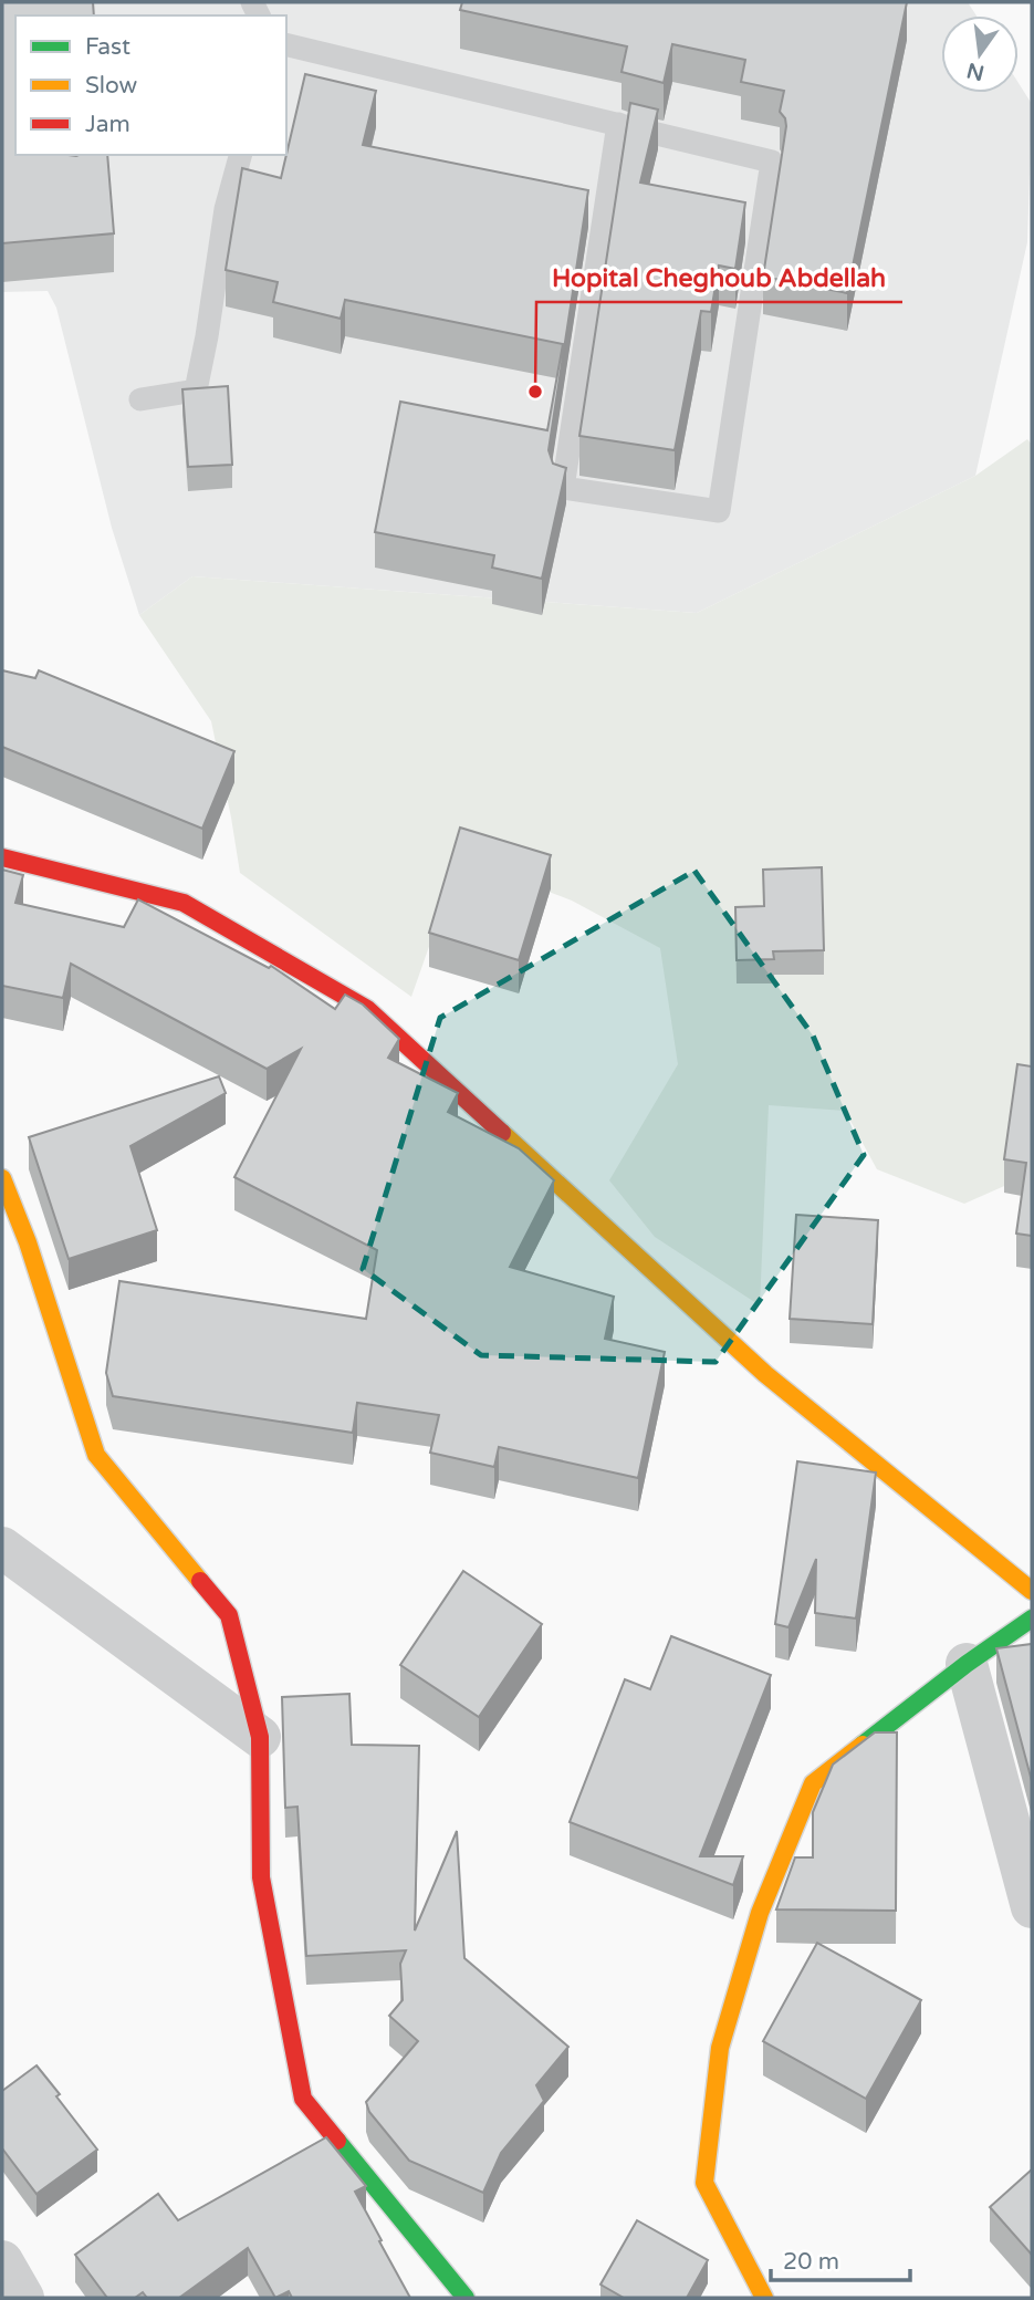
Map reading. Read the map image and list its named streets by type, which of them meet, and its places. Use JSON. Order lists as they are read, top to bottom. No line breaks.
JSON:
{"places":["Hopital Cheghoub Abdellah"],"legend":["Fast","Slow","Jam"],"scale_bar":"20 m","north":"bottom"}
